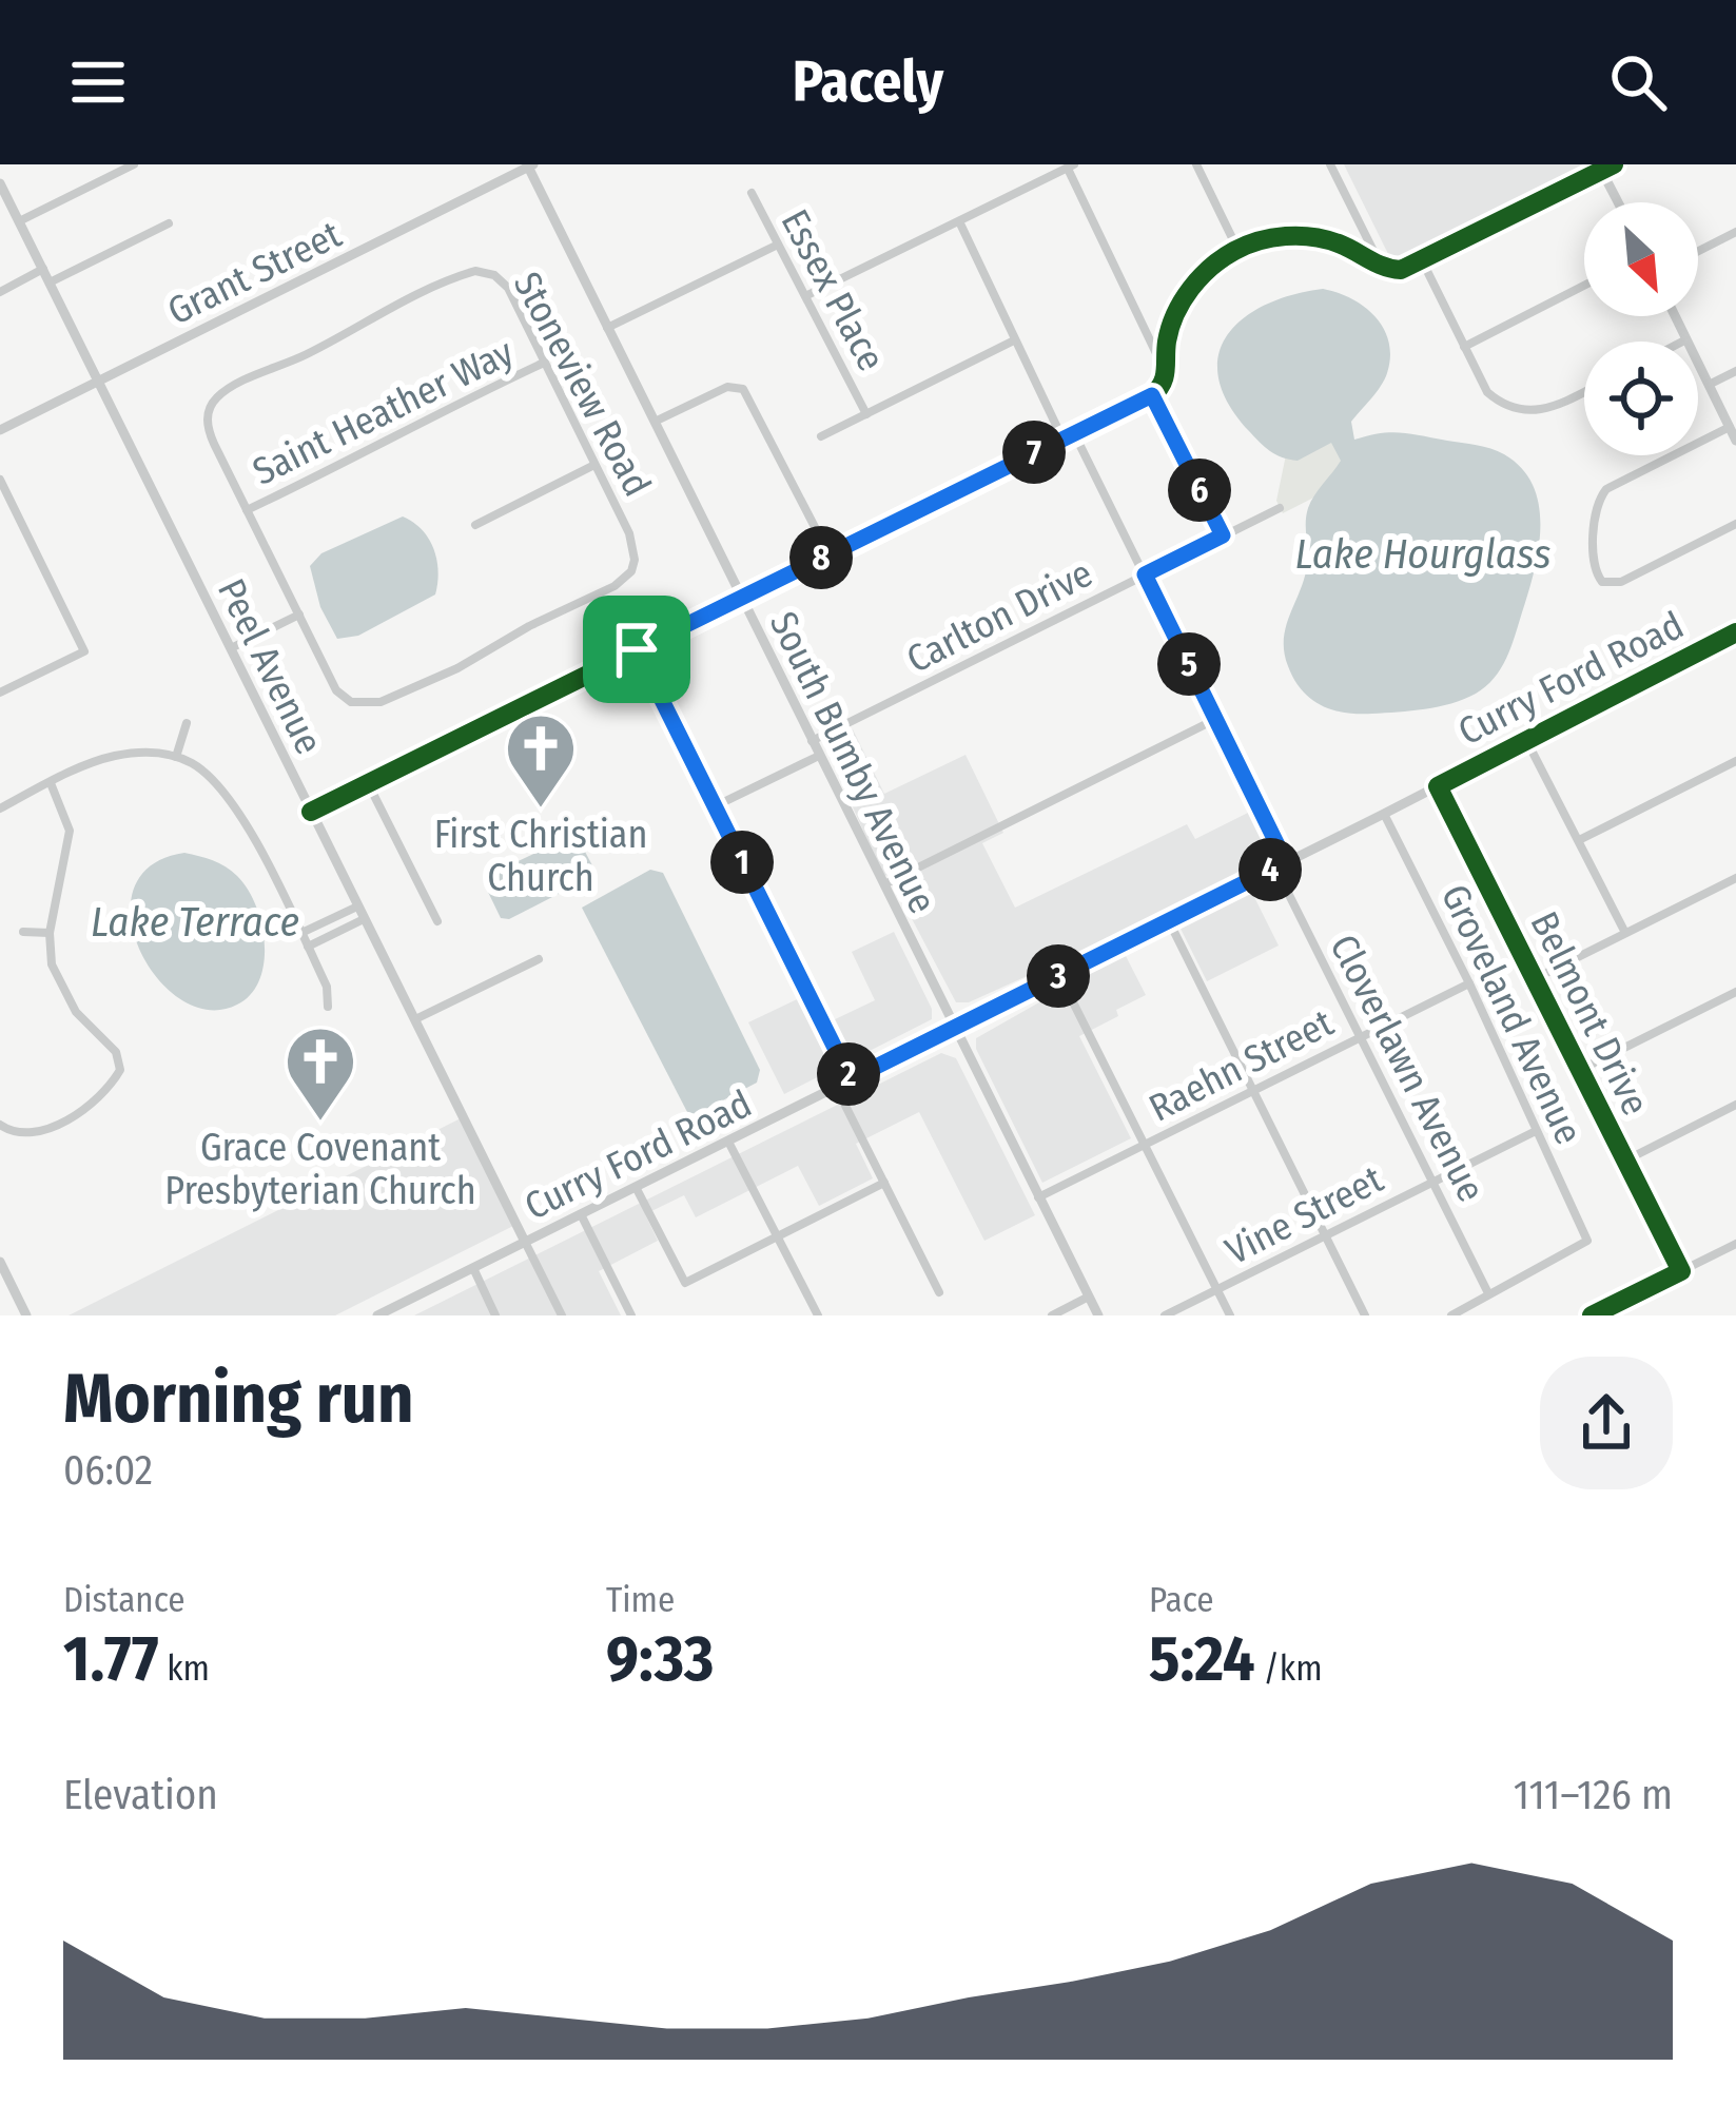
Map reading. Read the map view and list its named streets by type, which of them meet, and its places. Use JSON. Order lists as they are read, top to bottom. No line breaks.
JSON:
{"streets":{"street":["Grant Street","Essex Place","Stoneview Road","Saint Heather Way","Carlton Drive","Peel Avenue","Curry Ford Road","South Bumby Avenue","Belmont Drive","Groveland Avenue","Raehn Street","Cloverlawn Avenue","Vine Street"]},"crossings":[["Grant Street","Peel Avenue"],["Grant Street","South Bumby Avenue"],["Stoneview Road","Saint Heather Way"],["Carlton Drive","South Bumby Avenue"],["Carlton Drive","Cloverlawn Avenue"],["Peel Avenue","Curry Ford Road"],["Curry Ford Road","South Bumby Avenue"],["Curry Ford Road","Belmont Drive"],["Curry Ford Road","Groveland Avenue"],["Curry Ford Road","Cloverlawn Avenue"],["South Bumby Avenue","Raehn Street"],["Groveland Avenue","Raehn Street"],["Groveland Avenue","Cloverlawn Avenue"],["Groveland Avenue","Vine Street"],["Raehn Street","Cloverlawn Avenue"],["Cloverlawn Avenue","Vine Street"]],"water":["Lake Hourglass","Lake Terrace"],"places":{"church":["First Christian Church","Grace Covenant Presbyterian Church"]},"north":"bottom right","page":{"header":"Pacely","pins":["7","6","8","5","1","4","3","2"],"heading":["Morning run","06:02"],"stats":[["Distance","1.77 km"],["Time","9:33"],["Pace","5:24 /km"]],"chart":["Elevation","111–126 m"]}}
